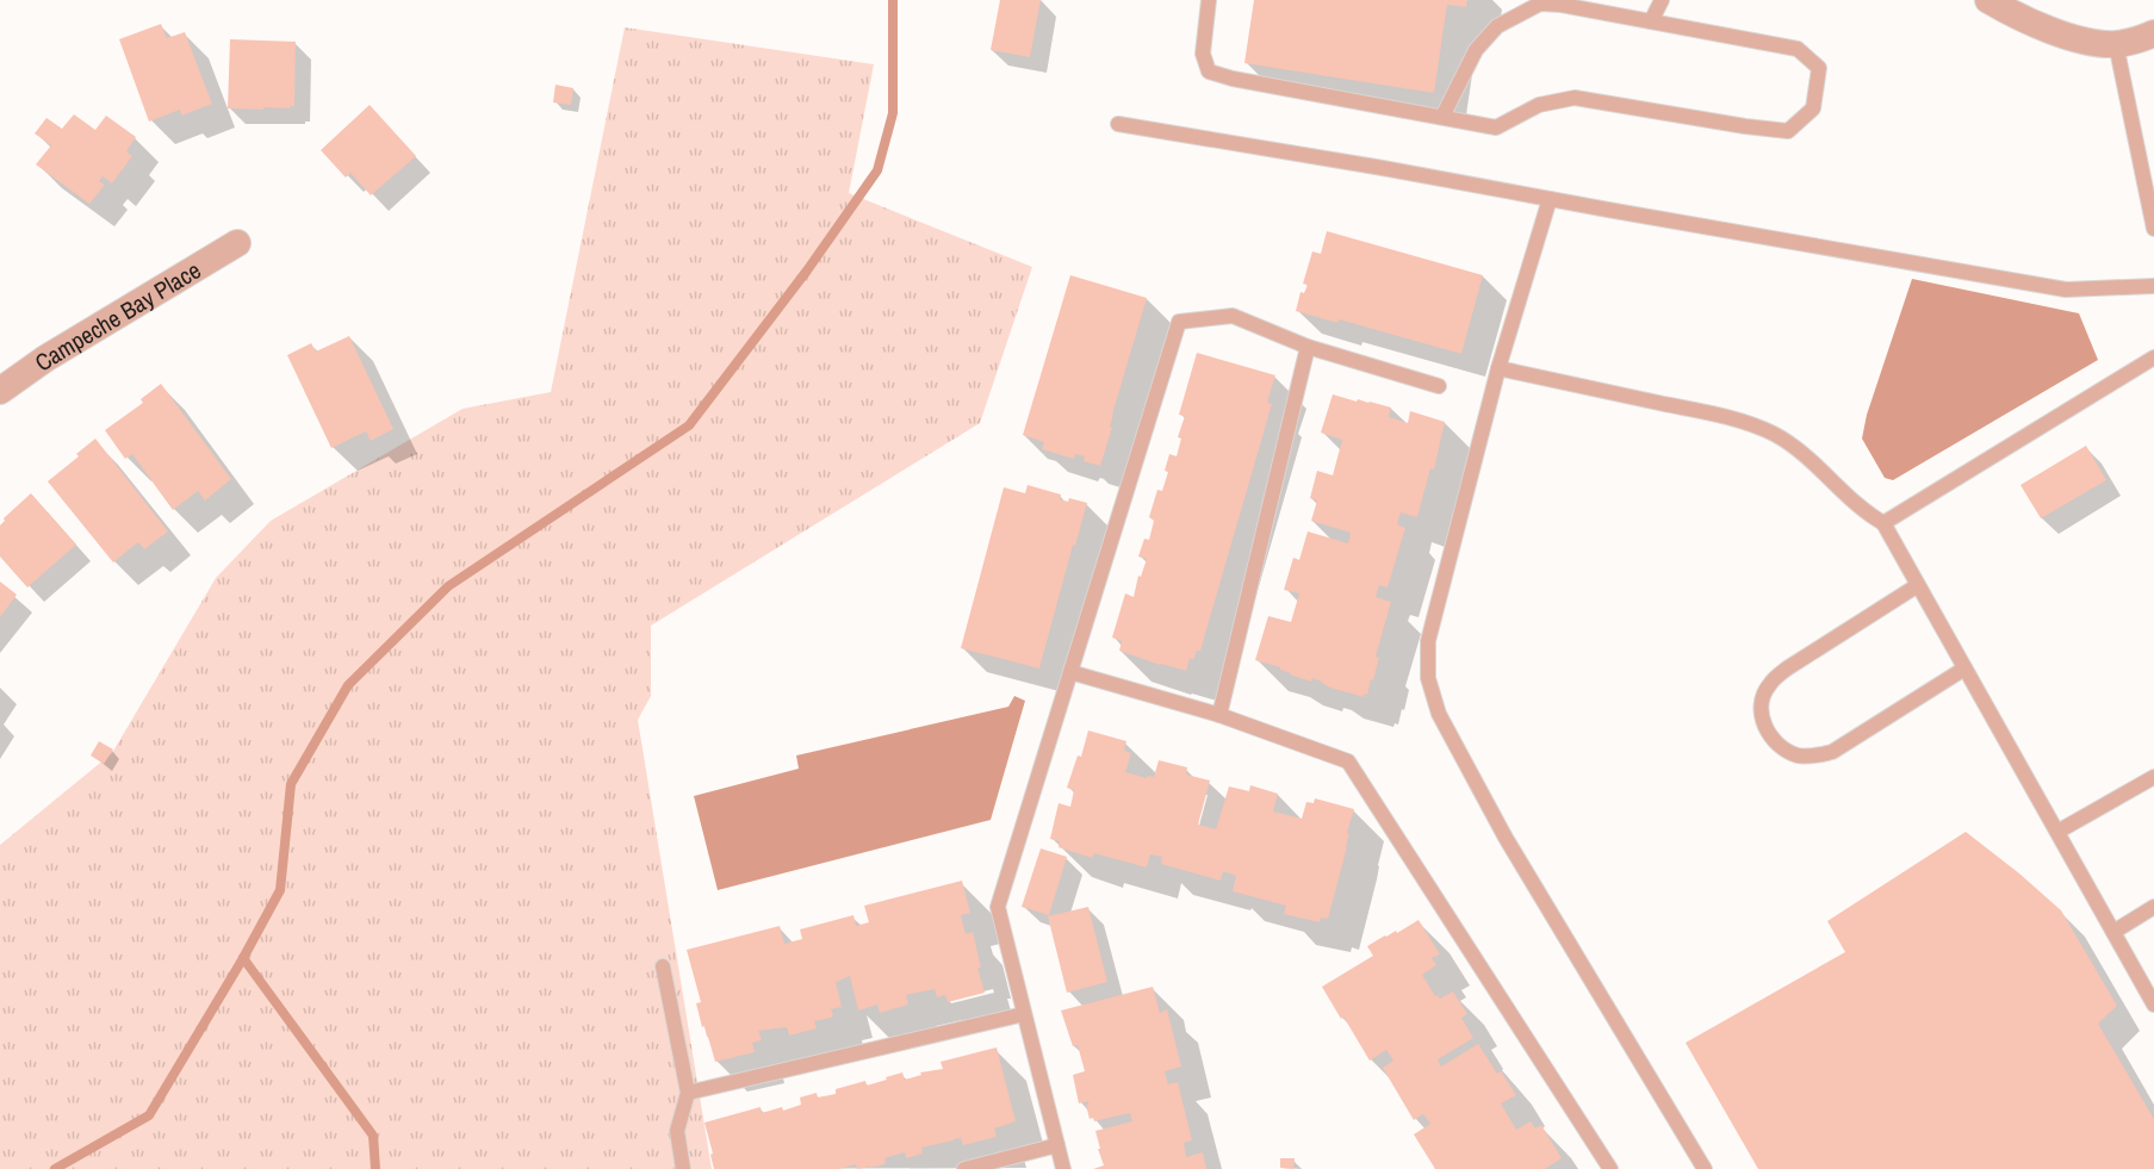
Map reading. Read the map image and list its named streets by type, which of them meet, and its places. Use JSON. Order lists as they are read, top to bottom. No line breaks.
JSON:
{"streets":{"street":["Campeche Bay Place"]}}
